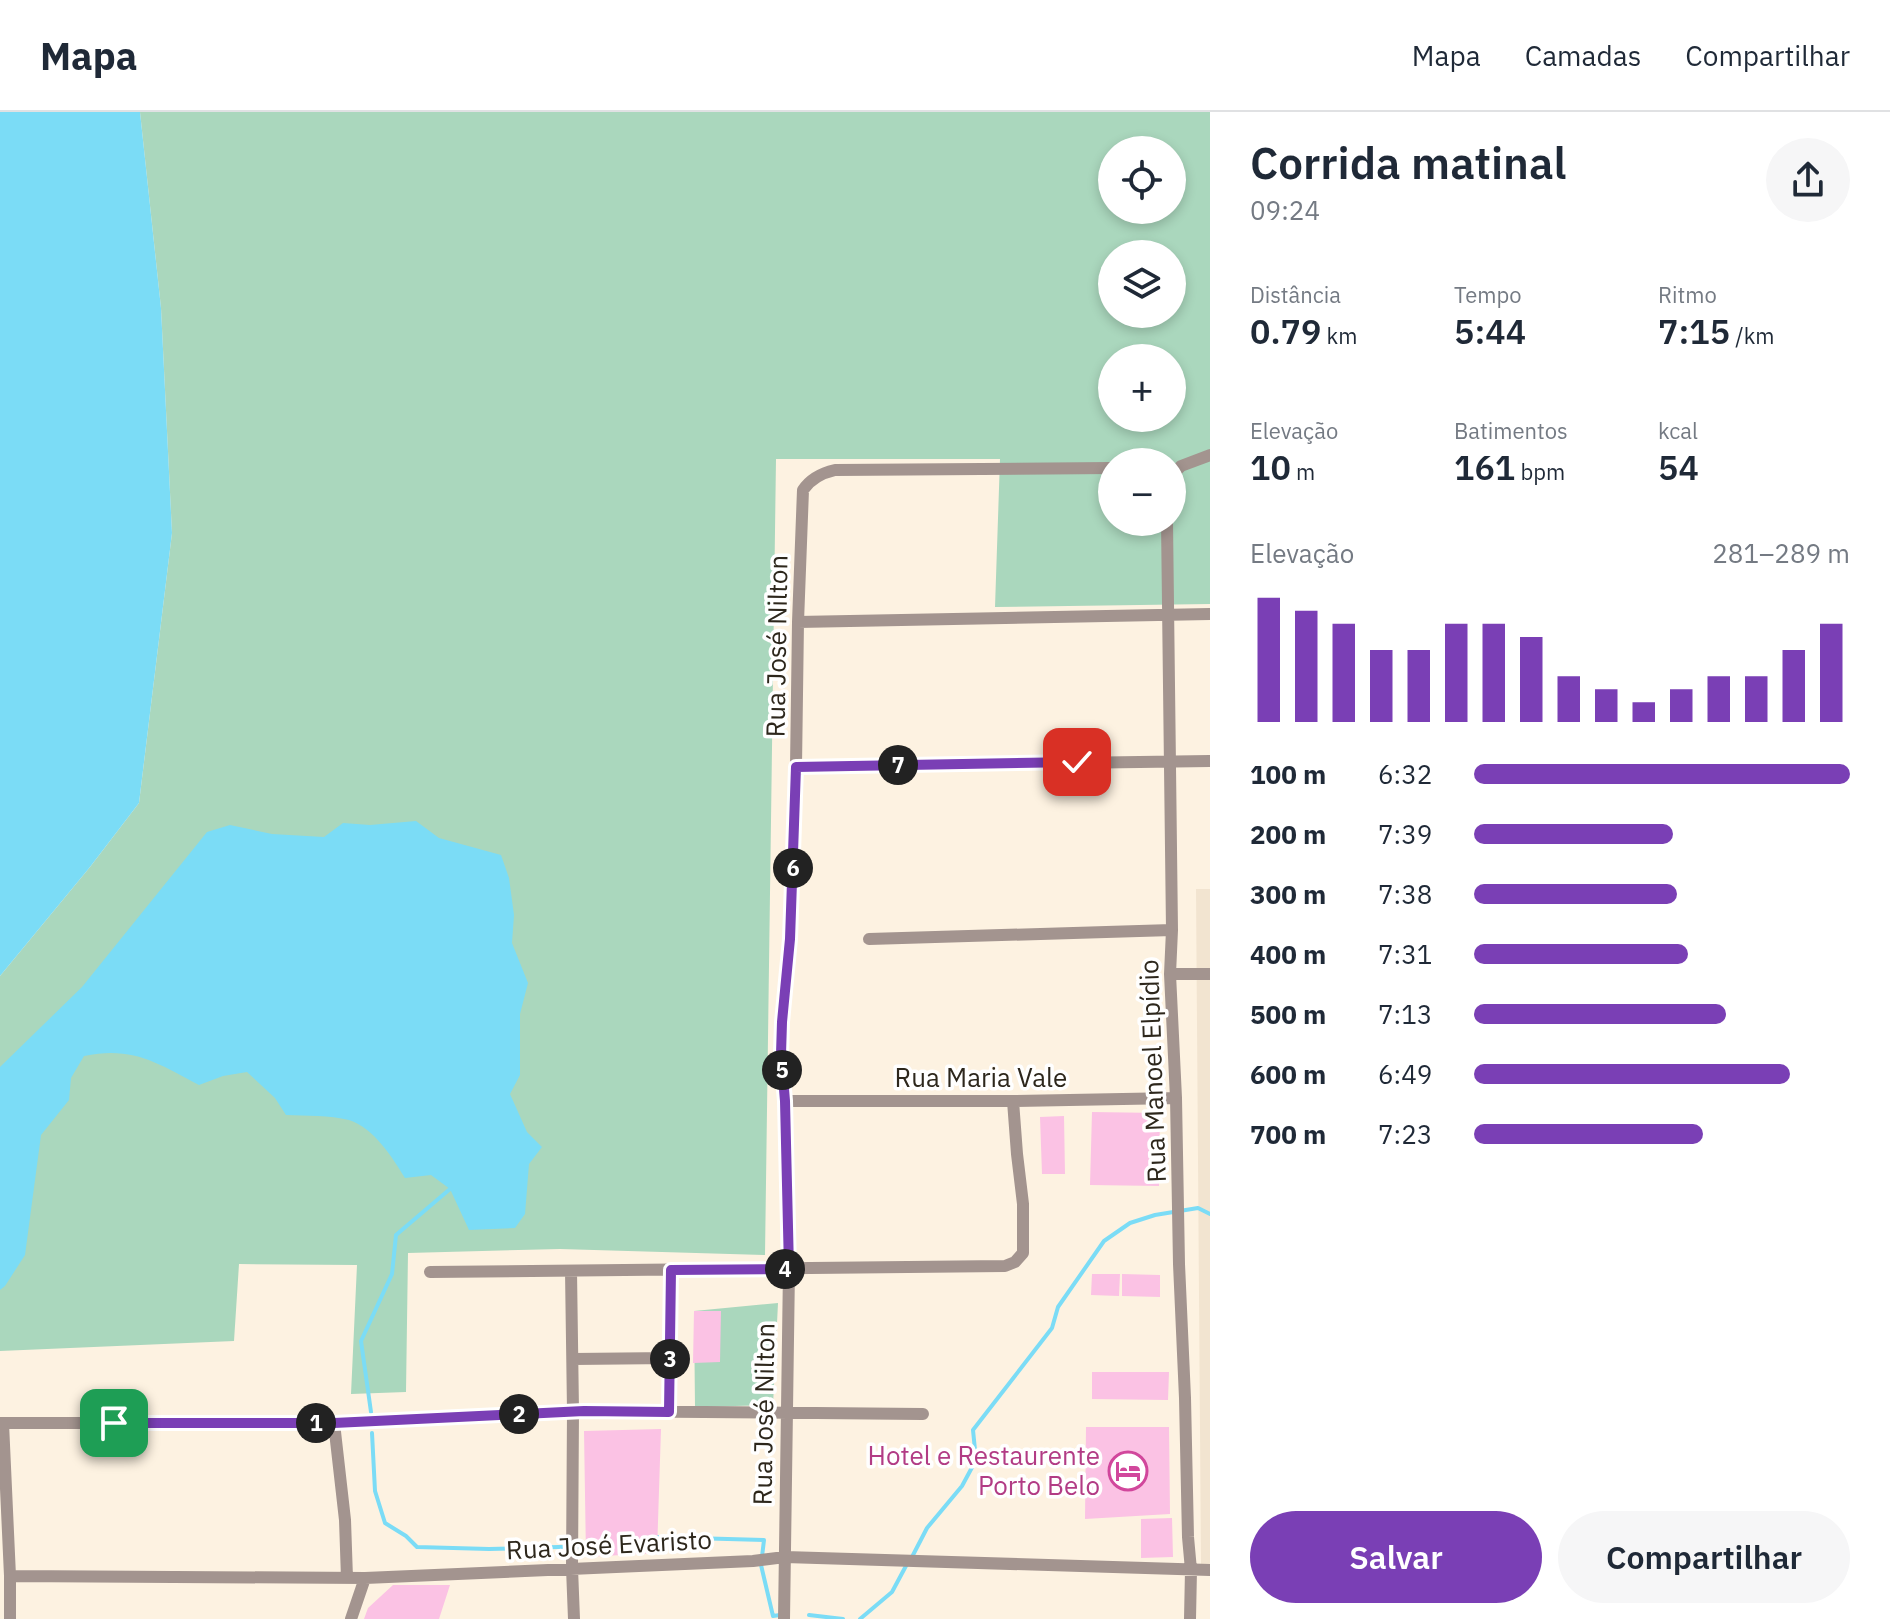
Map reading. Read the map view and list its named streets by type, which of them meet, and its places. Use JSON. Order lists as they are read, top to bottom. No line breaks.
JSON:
{"streets":{"street":["Rua José Nilton","Rua Manoel Elpídio","Rua Maria Vale","Rua José Evaristo"]},"crossings":[["Rua José Nilton","Rua Maria Vale"],["Rua José Nilton","Rua José Evaristo"],["Rua Manoel Elpídio","Rua Maria Vale"],["Rua Manoel Elpídio","Rua José Evaristo"]],"places":{"hotel":["Hotel e Restaurente Porto Belo"]},"page":{"header":"Mapa","nav":["Mapa","Camadas","Compartilhar"],"heading":["Corrida matinal","09:24"],"map_buttons":["+","−"],"stats":[["Distância","0.79 km"],["Tempo","5:44"],["Ritmo","7:15 /km"],["Elevação","10 m"],["Batimentos","161 bpm"],["kcal","54"]],"chart":["Elevação","281–289 m"],"list":[{"name":"100 m","note":"6:32"},{"name":"200 m","note":"7:39"},{"name":"300 m","note":"7:38"},{"name":"400 m","note":"7:31"},{"name":"500 m","note":"7:13"},{"name":"600 m","note":"6:49"},{"name":"700 m","note":"7:23"}],"pins":["7","6","5","4","3","2","1"],"buttons":["Salvar","Compartilhar"]}}
